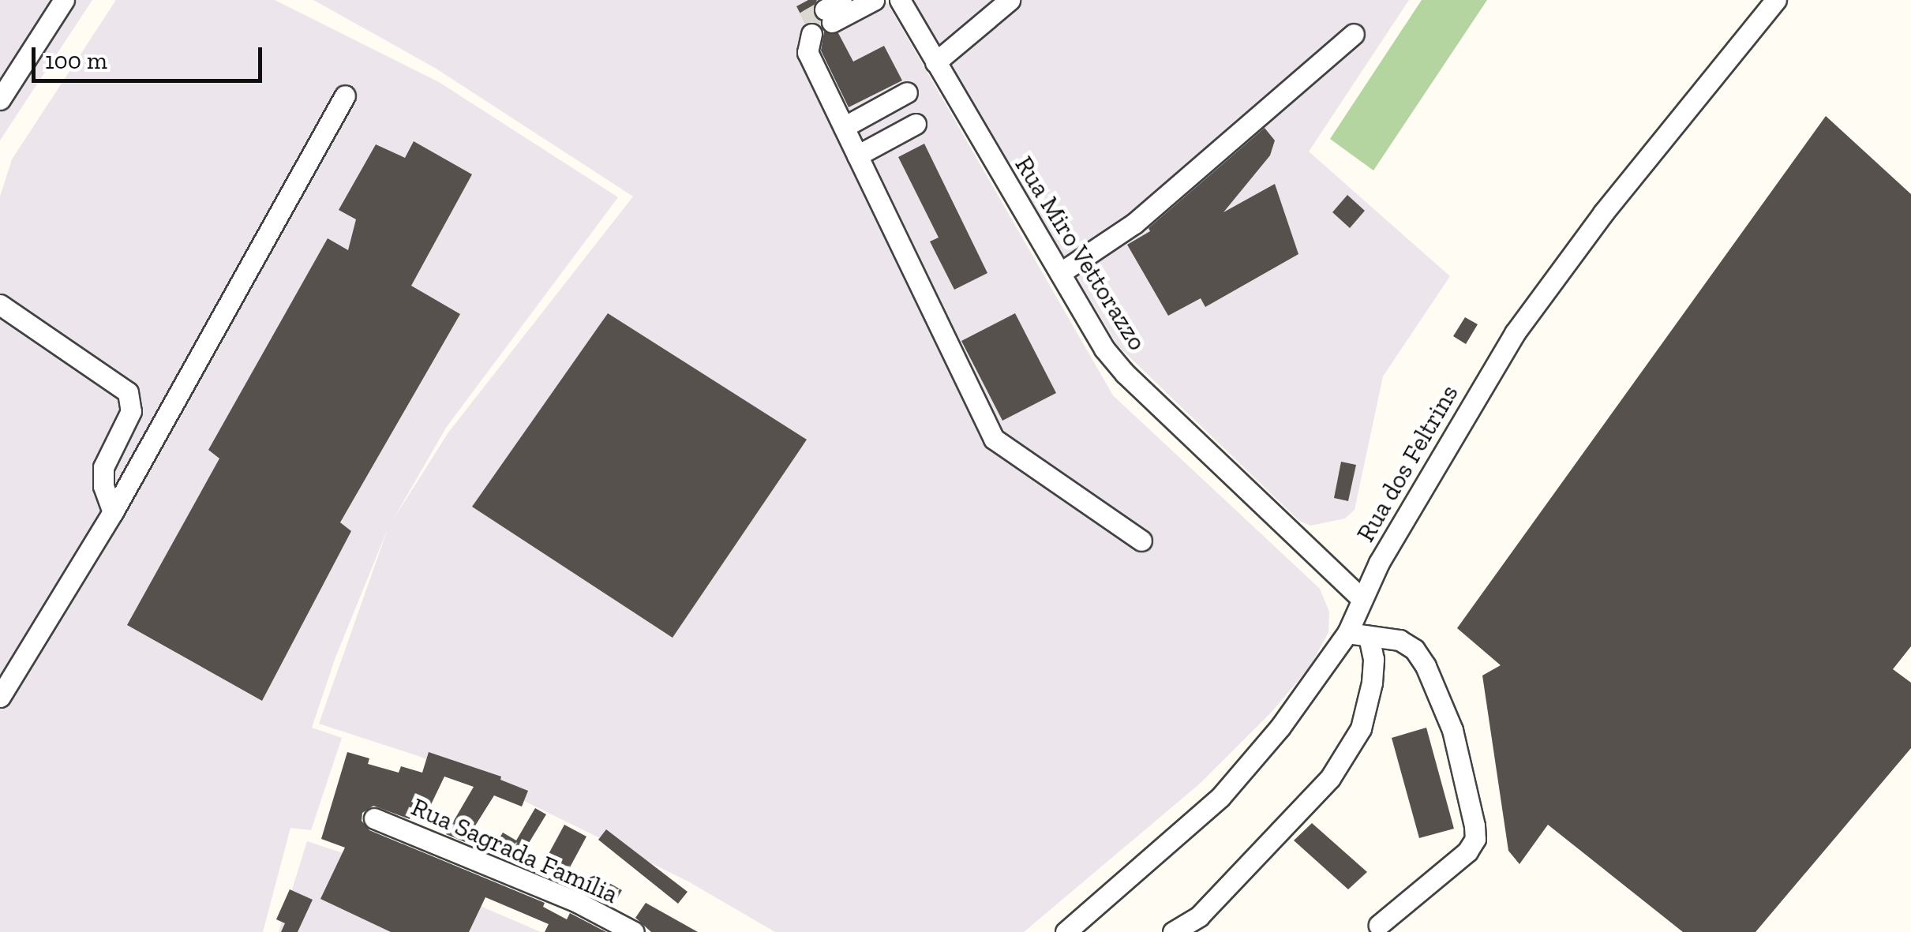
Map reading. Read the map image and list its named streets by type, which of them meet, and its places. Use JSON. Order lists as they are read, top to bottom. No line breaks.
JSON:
{"streets":{"street":["Rua Miro Vettorazzo","Rua dos Feltrins","Rua Sagrada Família"]},"crossings":[["Rua Miro Vettorazzo","Rua dos Feltrins"]],"scale_bar":"100 m"}
